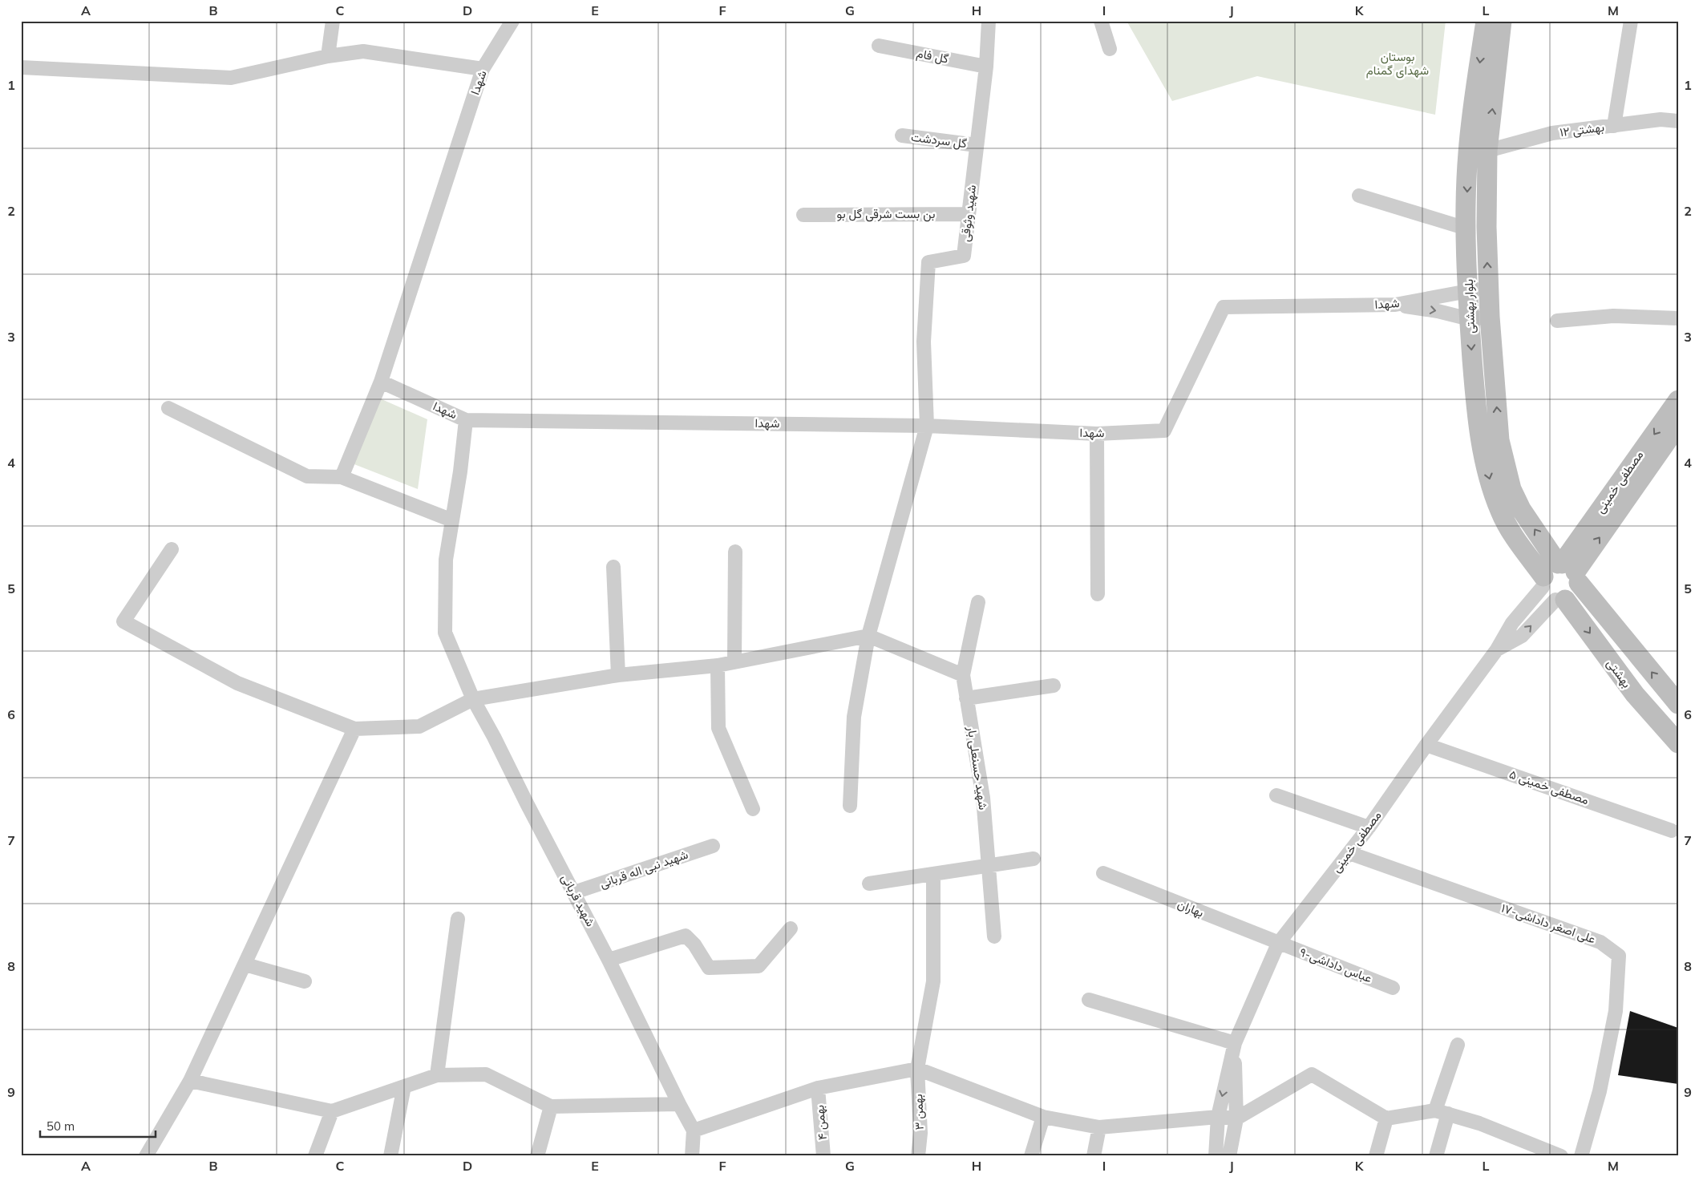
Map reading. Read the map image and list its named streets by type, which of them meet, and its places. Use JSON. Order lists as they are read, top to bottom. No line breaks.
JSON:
{"streets":{"main road":["بلوار بهشتی","مصطفی خمینی","بهشتی"],"street":["گل فام","شهدا","بهشتی ۱۲","گل سردشت","شهید وثوقی","بن بست شرقی گل بو","شهید حسنعلی بار","مصطفی خمینی ۵","شهید نبی اله قربانی","شهید قربانی","بهاران","علی اصغر داداشی-۱۷","عباس داداشی-۹","بهمن ۳","بهمن ۴"]},"crossings":[["گل فام","شهید وثوقی"],["شهدا","شهید وثوقی"],["شهدا","بلوار بهشتی"],["شهدا","شهید قربانی"],["بهشتی ۱۲","بلوار بهشتی"],["گل سردشت","شهید وثوقی"],["شهید وثوقی","بن بست شرقی گل بو"],["بلوار بهشتی","مصطفی خمینی"],["بلوار بهشتی","بهشتی"],["مصطفی خمینی","بهشتی"],["مصطفی خمینی","مصطفی خمینی ۵"],["مصطفی خمینی","بهاران"],["مصطفی خمینی","علی اصغر داداشی-۱۷"],["مصطفی خمینی","عباس داداشی-۹"],["شهید نبی اله قربانی","شهید قربانی"],["بهاران","عباس داداشی-۹"]],"parks":["بوستان شهدای گمنام"],"scale_bar":"50 m","grid":{"columns":["A","B","C","D","E","F","G","H","I","J","K","L","M"],"rows":["1","2","3","4","5","6","7","8","9"]}}
